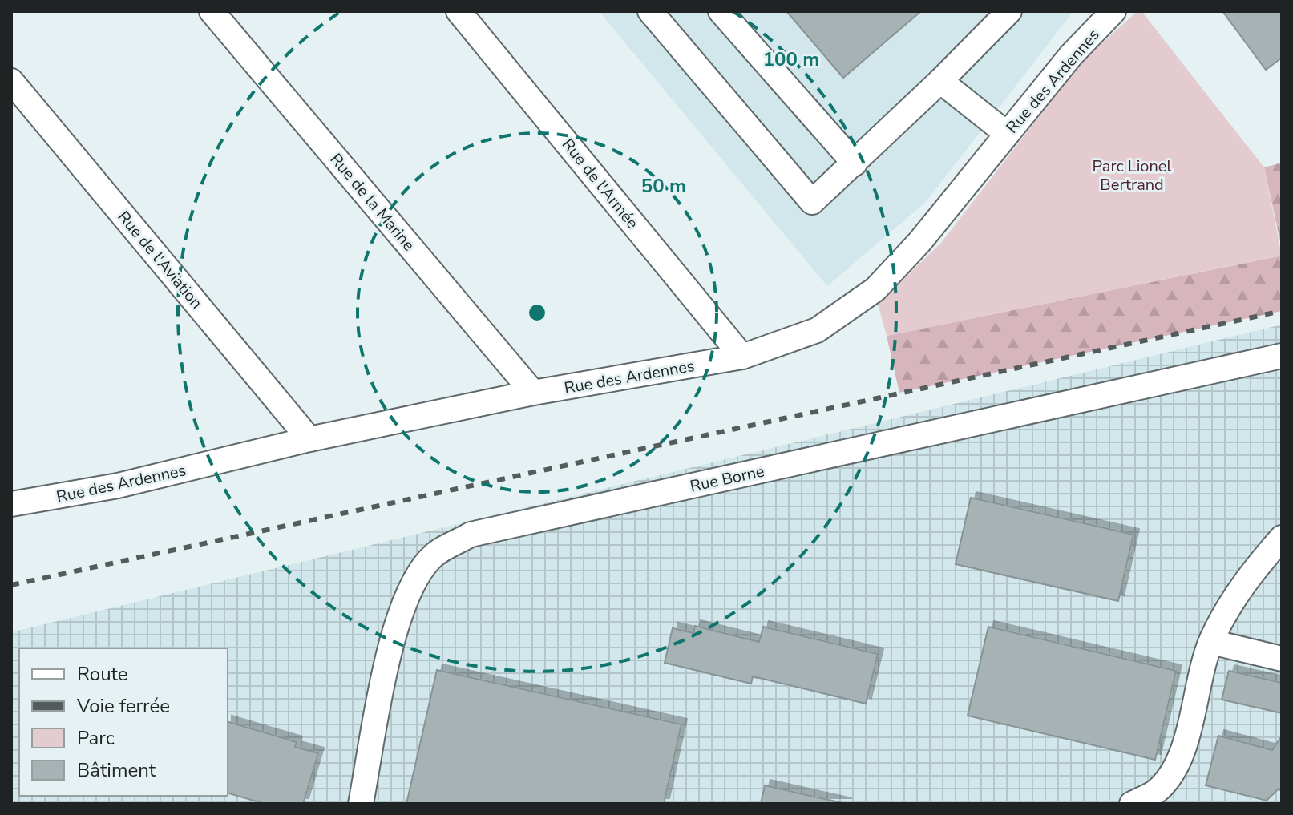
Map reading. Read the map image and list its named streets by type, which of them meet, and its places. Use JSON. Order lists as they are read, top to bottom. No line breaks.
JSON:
{"streets":{"street":["Rue des Ardennes","Rue de l'Armée","Rue de la Marine","Rue de l'Aviation","Rue Borne"]},"crossings":[["Rue des Ardennes","Rue de l'Armée"],["Rue des Ardennes","Rue de la Marine"],["Rue des Ardennes","Rue de l'Aviation"]],"parks":["Parc Lionel Bertrand"],"legend":["Route","Voie ferrée","Parc","Bâtiment"],"rings":["100 m","50 m"]}
